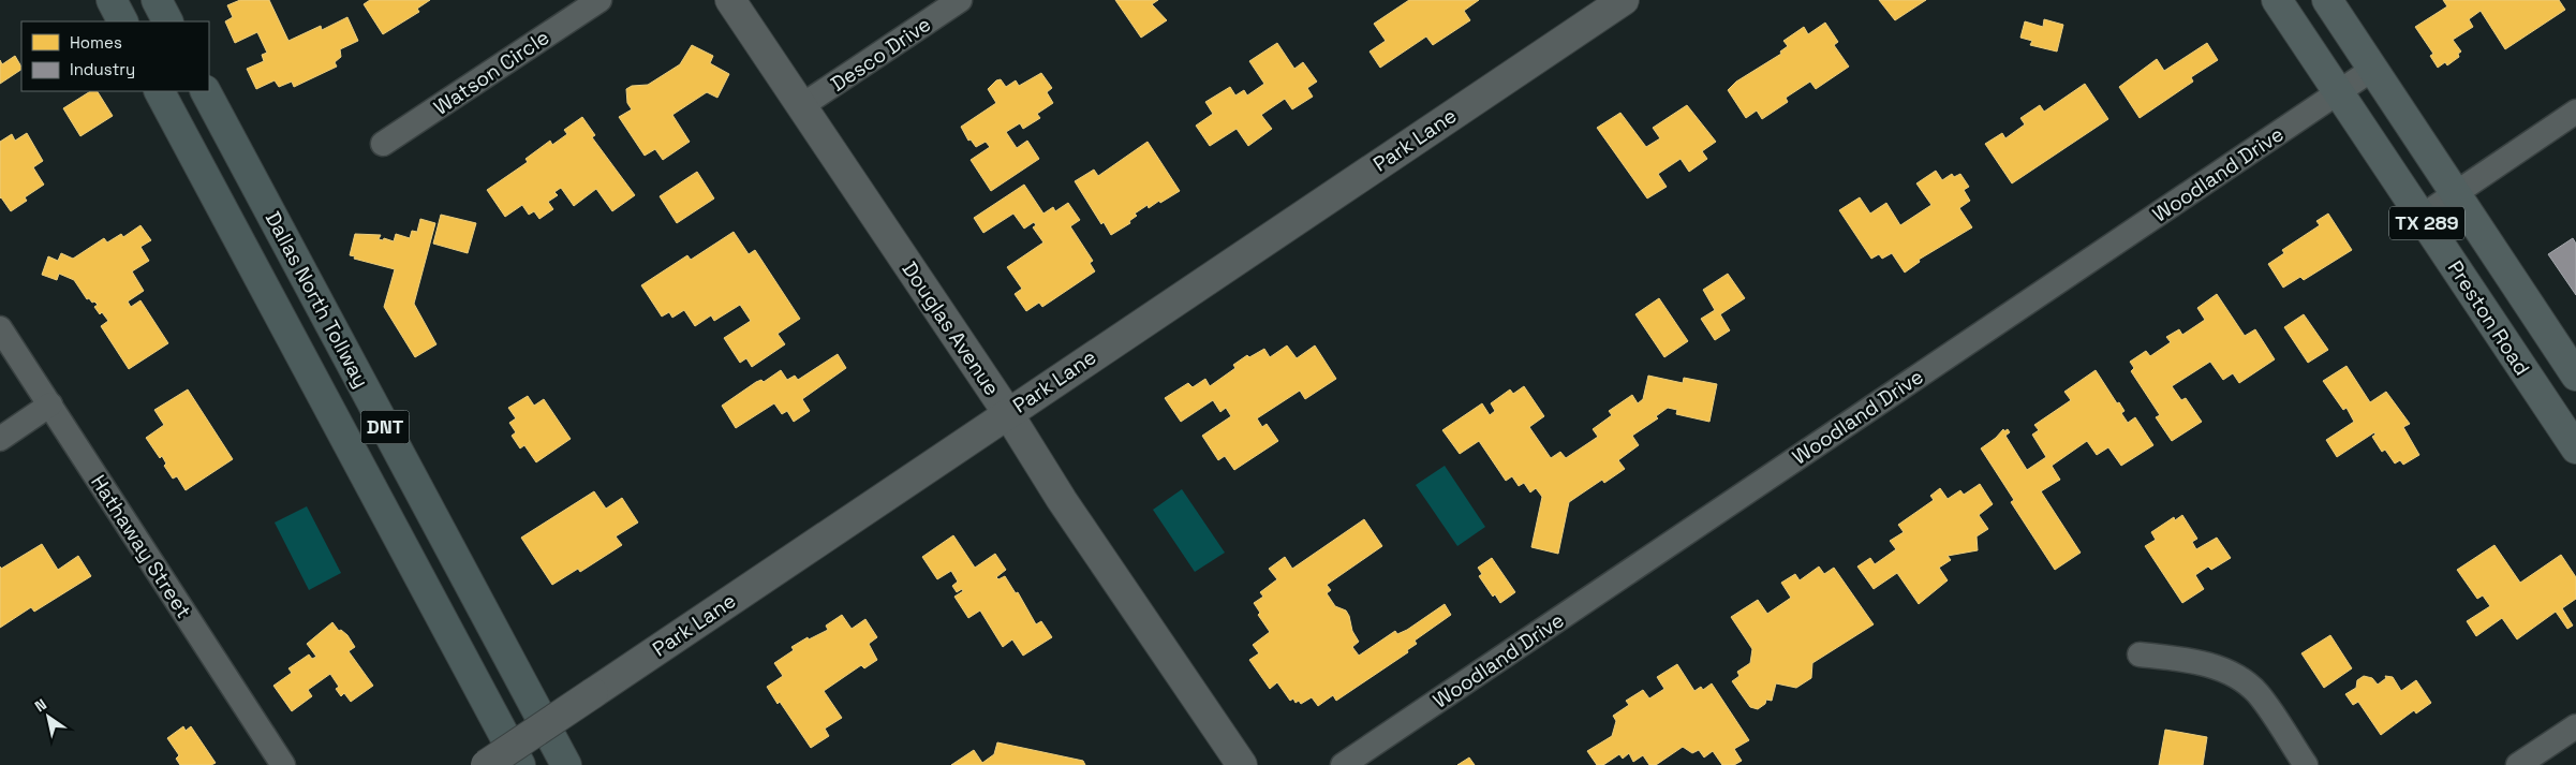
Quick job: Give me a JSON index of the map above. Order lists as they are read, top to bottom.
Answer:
{
  "streets": {
    "highway": ["Dallas North Tollway", "DNT"],
    "main road": ["TX 289", "Preston Road"],
    "street": [
      "Desco Drive",
      "Watson Circle",
      "Park Lane",
      "Woodland Drive",
      "Douglas Avenue",
      "Hathaway Street"
    ]
  },
  "crossings": [
    ["Desco Drive", "Douglas Avenue"],
    ["Park Lane", "Douglas Avenue"],
    ["Woodland Drive", "Preston Road"]
  ],
  "legend": ["Homes", "Industry"],
  "north": "top left"
}
